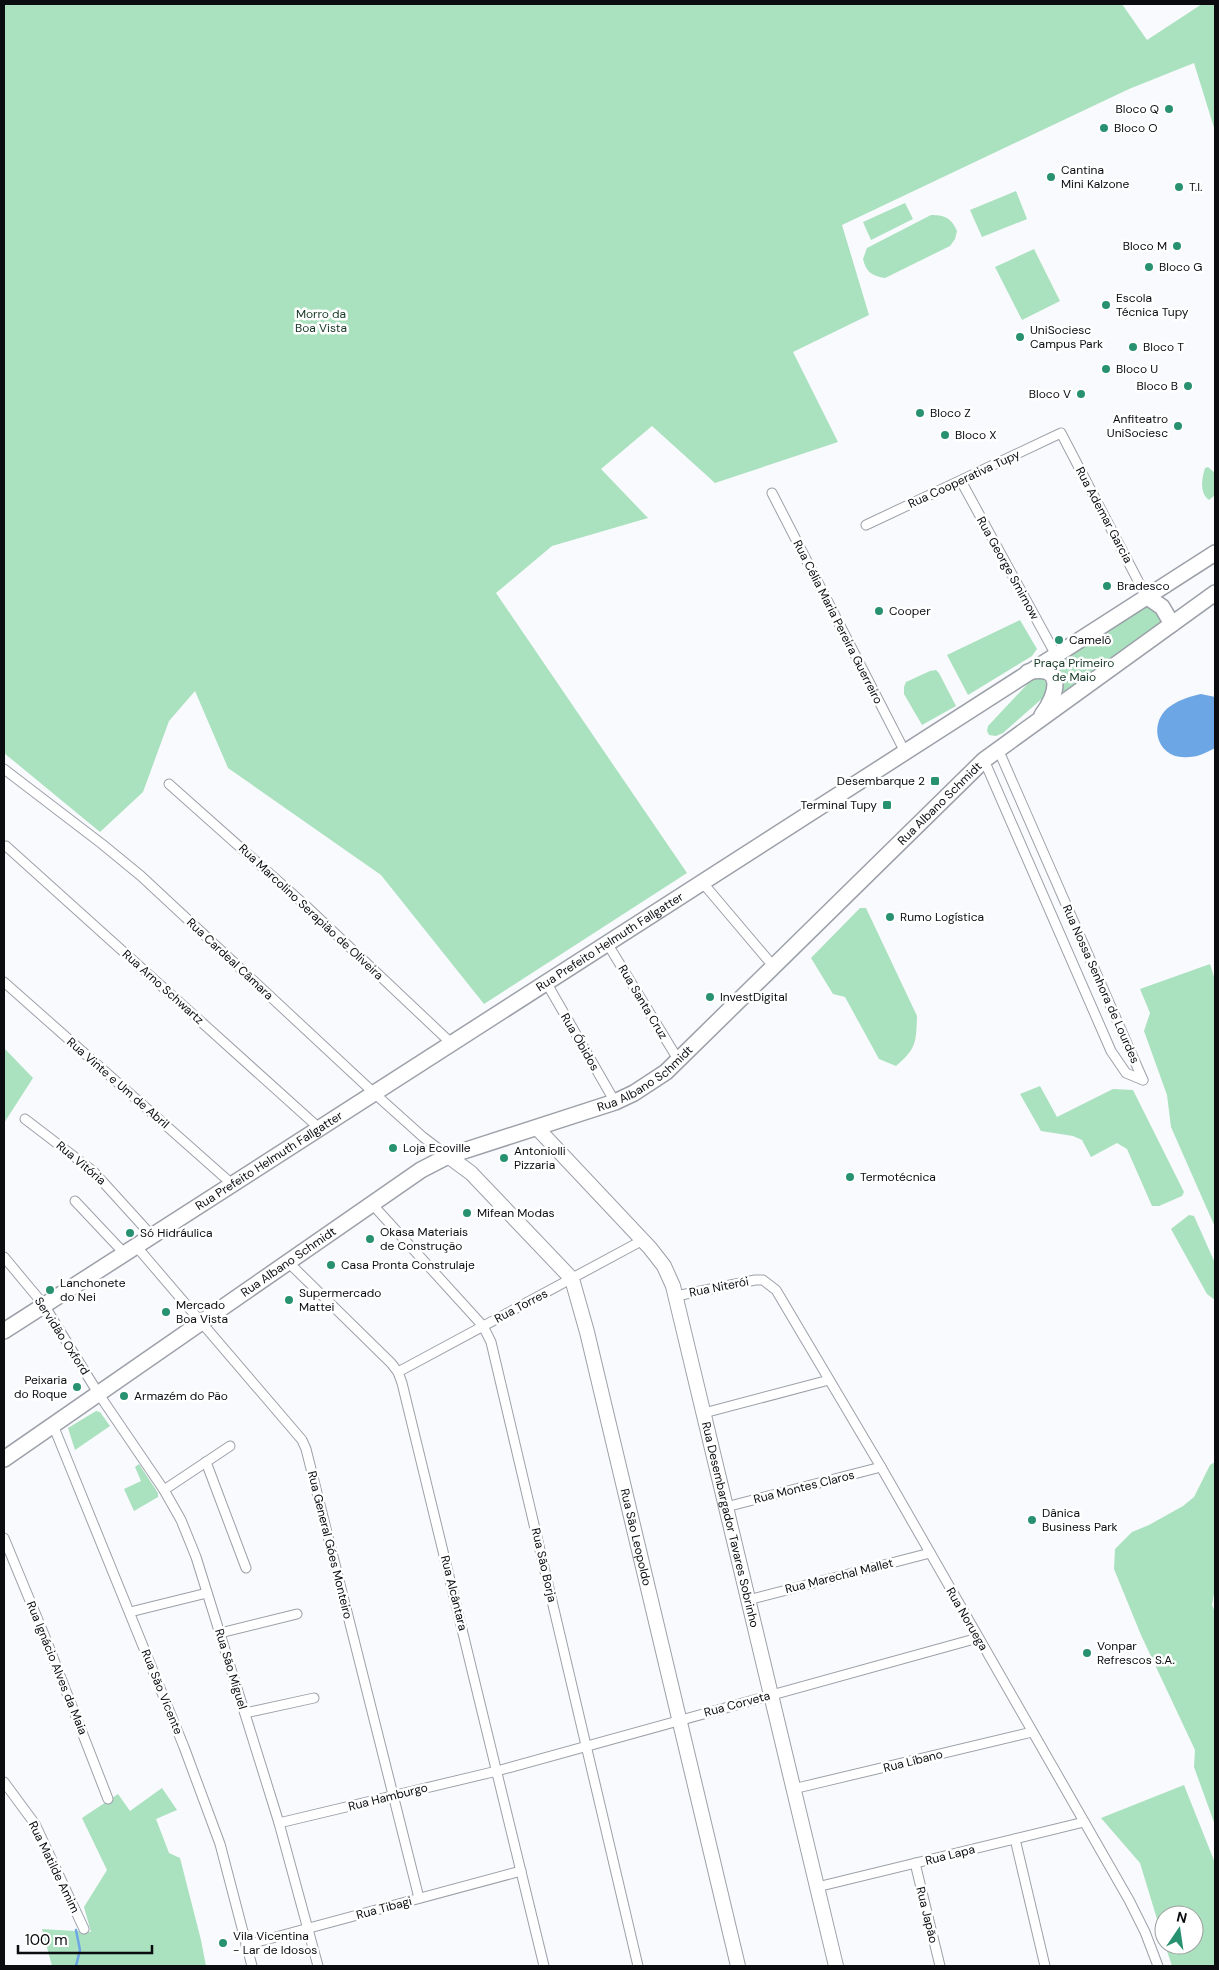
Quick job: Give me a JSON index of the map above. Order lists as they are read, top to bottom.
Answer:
{
  "streets": {
    "main road": ["Rua Albano Schmidt", "Rua Prefeito Helmuth Fallgatter"],
    "street": [
      "Rua Cooperativa Tupy",
      "Rua Ademar Garcia",
      "Rua George Smirnow",
      "Rua Célia Maria Pereira Guerreiro",
      "Rua Marcolino Serapião de Oliveira",
      "Rua Cardeal Câmara",
      "Rua Nossa Senhora de Lourdes",
      "Rua Arno Schwartz",
      "Rua Santa Cruz",
      "Rua Óbidos",
      "Rua Vinte e Um de Abril",
      "Rua Vitória",
      "Rua Niterói",
      "Rua Torres",
      "Servidão Oxford",
      "Rua Montes Claros",
      "Rua Desembargador Tavares Sobrinho",
      "Rua São Leopoldo",
      "Rua General Góes Monteiro",
      "Rua São Borja",
      "Rua Marechal Mallet",
      "Rua Alcântara",
      "Rua Noruega",
      "Rua Ignácio Alves da Maia",
      "Rua São Miguel",
      "Rua São Vicente",
      "Rua Corveta",
      "Rua Líbano",
      "Rua Hamburgo",
      "Rua Lapa",
      "Rua Matilde Amim",
      "Rua Tibagi",
      "Rua Japão"
    ]
  },
  "crossings": [
    ["Rua Cooperativa Tupy", "Rua Ademar Garcia"],
    ["Rua Cooperativa Tupy", "Rua George Smirnow"],
    ["Rua Ademar Garcia", "Rua Prefeito Helmuth Fallgatter"],
    ["Rua George Smirnow", "Rua Prefeito Helmuth Fallgatter"],
    ["Rua Célia Maria Pereira Guerreiro", "Rua Prefeito Helmuth Fallgatter"],
    ["Rua Albano Schmidt", "Rua Cardeal Câmara"],
    ["Rua Albano Schmidt", "Rua Nossa Senhora de Lourdes"],
    ["Rua Albano Schmidt", "Rua Santa Cruz"],
    ["Rua Albano Schmidt", "Rua Óbidos"],
    ["Rua Albano Schmidt", "Servidão Oxford"],
    ["Rua Albano Schmidt", "Rua Desembargador Tavares Sobrinho"],
    ["Rua Albano Schmidt", "Rua São Leopoldo"],
    ["Rua Albano Schmidt", "Rua General Góes Monteiro"],
    ["Rua Albano Schmidt", "Rua São Borja"],
    ["Rua Albano Schmidt", "Rua Alcântara"],
    ["Rua Albano Schmidt", "Rua São Miguel"],
    ["Rua Albano Schmidt", "Rua São Vicente"],
    ["Rua Marcolino Serapião de Oliveira", "Rua Prefeito Helmuth Fallgatter"],
    ["Rua Prefeito Helmuth Fallgatter", "Rua Cardeal Câmara"],
    ["Rua Prefeito Helmuth Fallgatter", "Rua Arno Schwartz"],
    ["Rua Prefeito Helmuth Fallgatter", "Rua Santa Cruz"],
    ["Rua Prefeito Helmuth Fallgatter", "Rua Óbidos"],
    ["Rua Prefeito Helmuth Fallgatter", "Rua Vinte e Um de Abril"],
    ["Rua Prefeito Helmuth Fallgatter", "Rua Vitória"],
    ["Rua Prefeito Helmuth Fallgatter", "Servidão Oxford"],
    ["Rua Prefeito Helmuth Fallgatter", "Rua General Góes Monteiro"],
    ["Rua Cardeal Câmara", "Rua São Leopoldo"],
    ["Rua Niterói", "Rua Desembargador Tavares Sobrinho"],
    ["Rua Niterói", "Rua Noruega"],
    ["Rua Torres", "Rua Desembargador Tavares Sobrinho"],
    ["Rua Torres", "Rua São Leopoldo"],
    ["Rua Torres", "Rua São Borja"],
    ["Rua Torres", "Rua Alcântara"],
    ["Servidão Oxford", "Rua São Miguel"],
    ["Rua Montes Claros", "Rua Desembargador Tavares Sobrinho"],
    ["Rua Montes Claros", "Rua Noruega"],
    ["Rua Desembargador Tavares Sobrinho", "Rua Marechal Mallet"],
    ["Rua Desembargador Tavares Sobrinho", "Rua Corveta"],
    ["Rua Desembargador Tavares Sobrinho", "Rua Líbano"],
    ["Rua Desembargador Tavares Sobrinho", "Rua Lapa"],
    ["Rua São Leopoldo", "Rua Corveta"],
    ["Rua General Góes Monteiro", "Rua Hamburgo"],
    ["Rua General Góes Monteiro", "Rua Tibagi"],
    ["Rua São Borja", "Rua Corveta"],
    ["Rua Marechal Mallet", "Rua Noruega"],
    ["Rua Alcântara", "Rua Corveta"],
    ["Rua Alcântara", "Rua Hamburgo"],
    ["Rua Alcântara", "Rua Tibagi"],
    ["Rua Noruega", "Rua Corveta"],
    ["Rua Noruega", "Rua Líbano"],
    ["Rua Noruega", "Rua Lapa"],
    ["Rua São Miguel", "Rua Hamburgo"],
    ["Rua São Miguel", "Rua Tibagi"],
    ["Rua São Vicente", "Rua Tibagi"],
    ["Rua Corveta", "Rua Hamburgo"],
    ["Rua Lapa", "Rua Japão"]
  ],
  "parks": ["Morro da Boa Vista", "Praça Primeiro de Maio"],
  "places": {
    "other": [
      "Bloco Q",
      "Bloco O",
      "Cantina Mini Kalzone",
      "T.I.",
      "Bloco M",
      "Bloco G",
      "Escola Técnica Tupy",
      "UniSociesc Campus Park",
      "Bloco T",
      "Bloco U",
      "Bloco B",
      "Bloco V",
      "Bloco Z",
      "Anfiteatro UniSociesc",
      "Bloco X",
      "Bradesco",
      "Cooper",
      "Camelô",
      "Rumo Logística",
      "InvestDigital",
      "Loja Ecoville",
      "Antoniolli Pizzaria",
      "Termotécnica",
      "Mifean Modas",
      "Só Hidráulica",
      "Okasa Materiais de Construção",
      "Casa Pronta Construlaje",
      "Lanchonete do Nei",
      "Supermercado Mattei",
      "Mercado Boa Vista",
      "Peixaria do Roque",
      "Armazém do Pão",
      "Dânica Business Park",
      "Vonpar Refrescos S.A.",
      "Vila Vicentina - Lar de Idosos"
    ],
    "transit": ["Desembarque 2", "Terminal Tupy"]
  },
  "scale_bar": "100 m",
  "north": "top"
}
